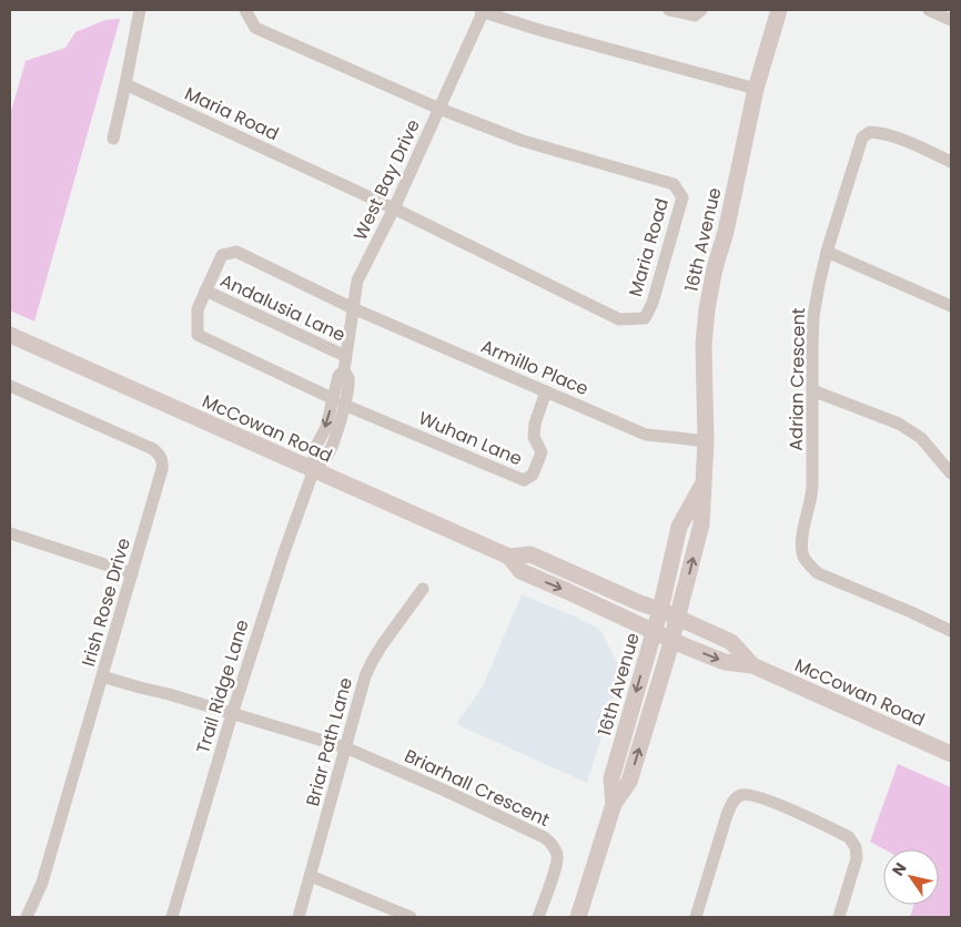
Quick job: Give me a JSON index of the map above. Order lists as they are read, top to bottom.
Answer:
{
  "streets": {
    "main road": ["16th Avenue", "McCowan Road"],
    "street": [
      "Maria Road",
      "West Bay Drive",
      "Andalusia Lane",
      "Armillo Place",
      "Adrian Crescent",
      "Wuhan Lane",
      "Irish Rose Drive",
      "Trail Ridge Lane",
      "Briar Path Lane",
      "Briarhall Crescent"
    ]
  },
  "crossings": [
    ["Maria Road", "West Bay Drive"],
    ["West Bay Drive", "Andalusia Lane"],
    ["West Bay Drive", "Armillo Place"],
    ["West Bay Drive", "McCowan Road"],
    ["West Bay Drive", "Wuhan Lane"],
    ["West Bay Drive", "Trail Ridge Lane"],
    ["16th Avenue", "Armillo Place"],
    ["16th Avenue", "McCowan Road"],
    ["Andalusia Lane", "Armillo Place"],
    ["Armillo Place", "Wuhan Lane"],
    ["McCowan Road", "Trail Ridge Lane"],
    ["Briar Path Lane", "Briarhall Crescent"]
  ],
  "north": "top left"
}
